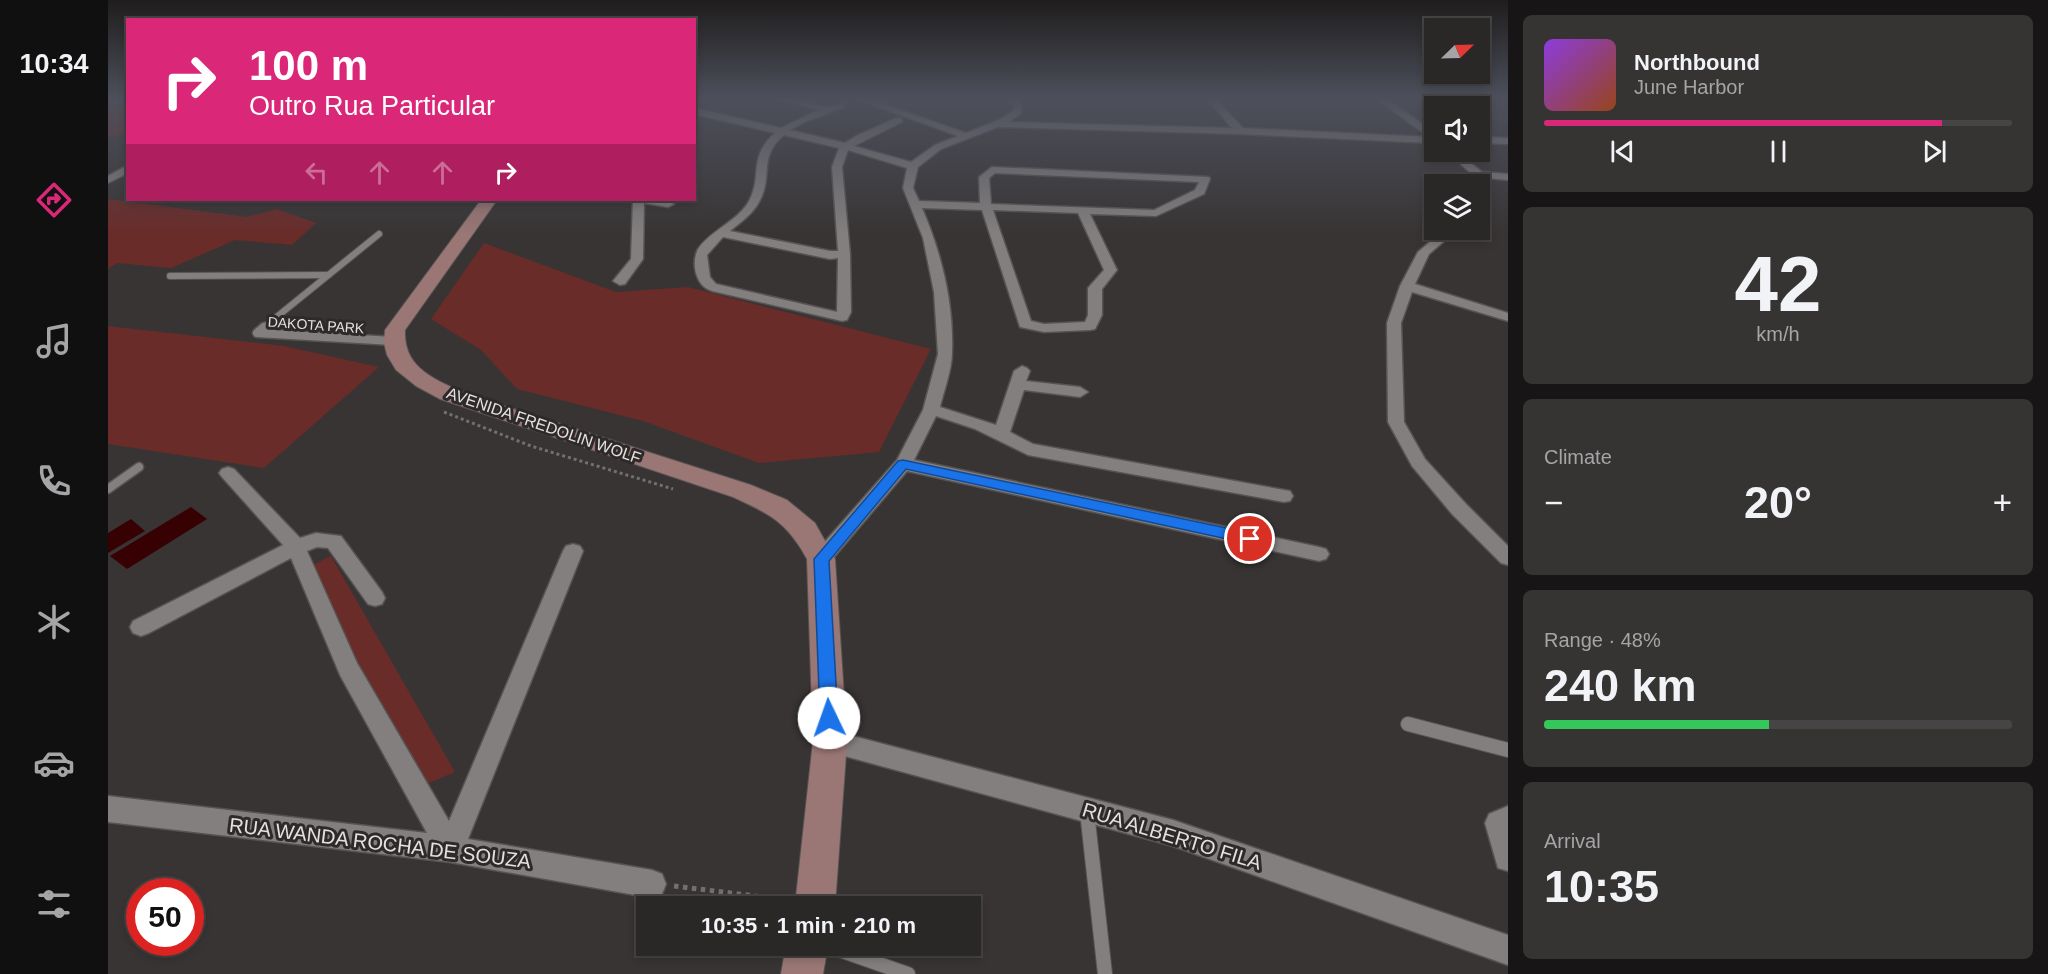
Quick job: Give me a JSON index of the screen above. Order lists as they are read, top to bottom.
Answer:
{
  "streets": {
    "main road": ["AVENIDA FREDOLIN WOLF"],
    "street": ["RUA ALBERTO FILA", "RUA WANDA ROCHA DE SOUZA"],
    "lane": ["DAKOTA PARK"]
  },
  "crossings": [
    ["DAKOTA PARK", "AVENIDA FREDOLIN WOLF"]
  ],
  "north": "top right",
  "page": {
    "tabs": "10:34",
    "turn": ["100 m", "Outro Rua Particular"],
    "song": ["Northbound", "June Harbor"],
    "tile": [
      ["42", "km/h"],
      "Climate",
      ["Range · 48%", "240 km"],
      ["Arrival", "10:35"]
    ],
    "heat": ["−", "20°", "+"],
    "limit": "50",
    "trip": "10:35 · 1 min · 210 m"
  }
}
